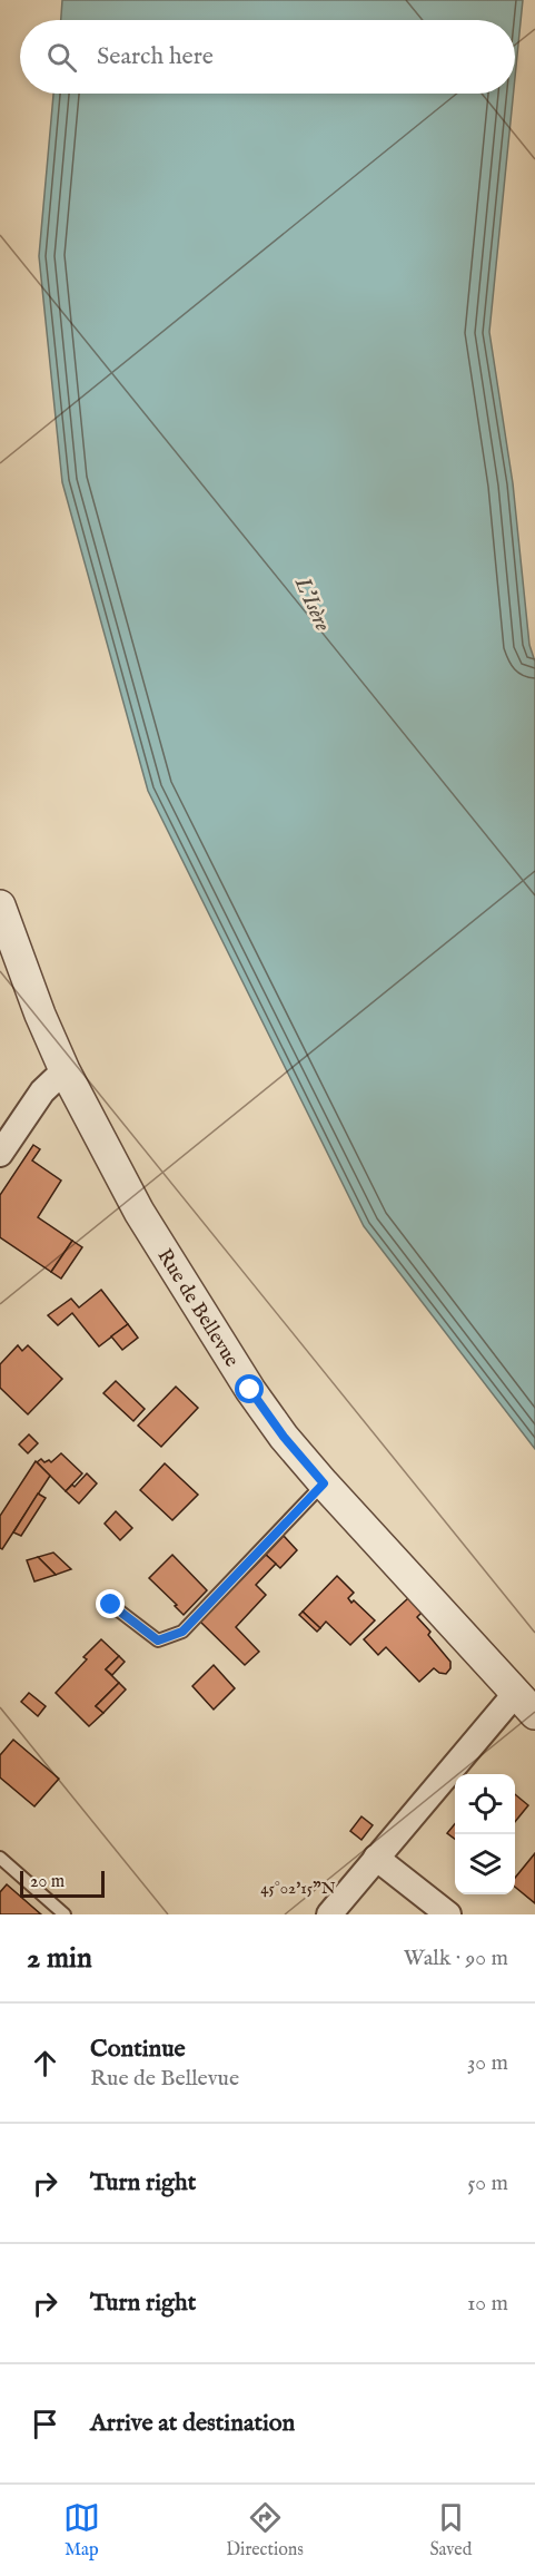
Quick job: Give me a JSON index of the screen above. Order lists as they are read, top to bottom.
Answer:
{
  "streets": {
    "street": ["Rue de Bellevue"]
  },
  "water": ["L'Isère"],
  "scale_bar": "20 m",
  "page": {
    "search": "Search here",
    "scale": "20 m",
    "heading": ["2 min", "Walk · 90 m"],
    "list": [
      ["Continue", "Rue de Bellevue", "30 m"],
      ["Turn right", "50 m"],
      ["Turn right", "10 m"],
      "Arrive at destination"
    ],
    "nav": ["Map", "Directions", "Saved"]
  },
  "coordinates": ["45°02'15\"N"]
}
